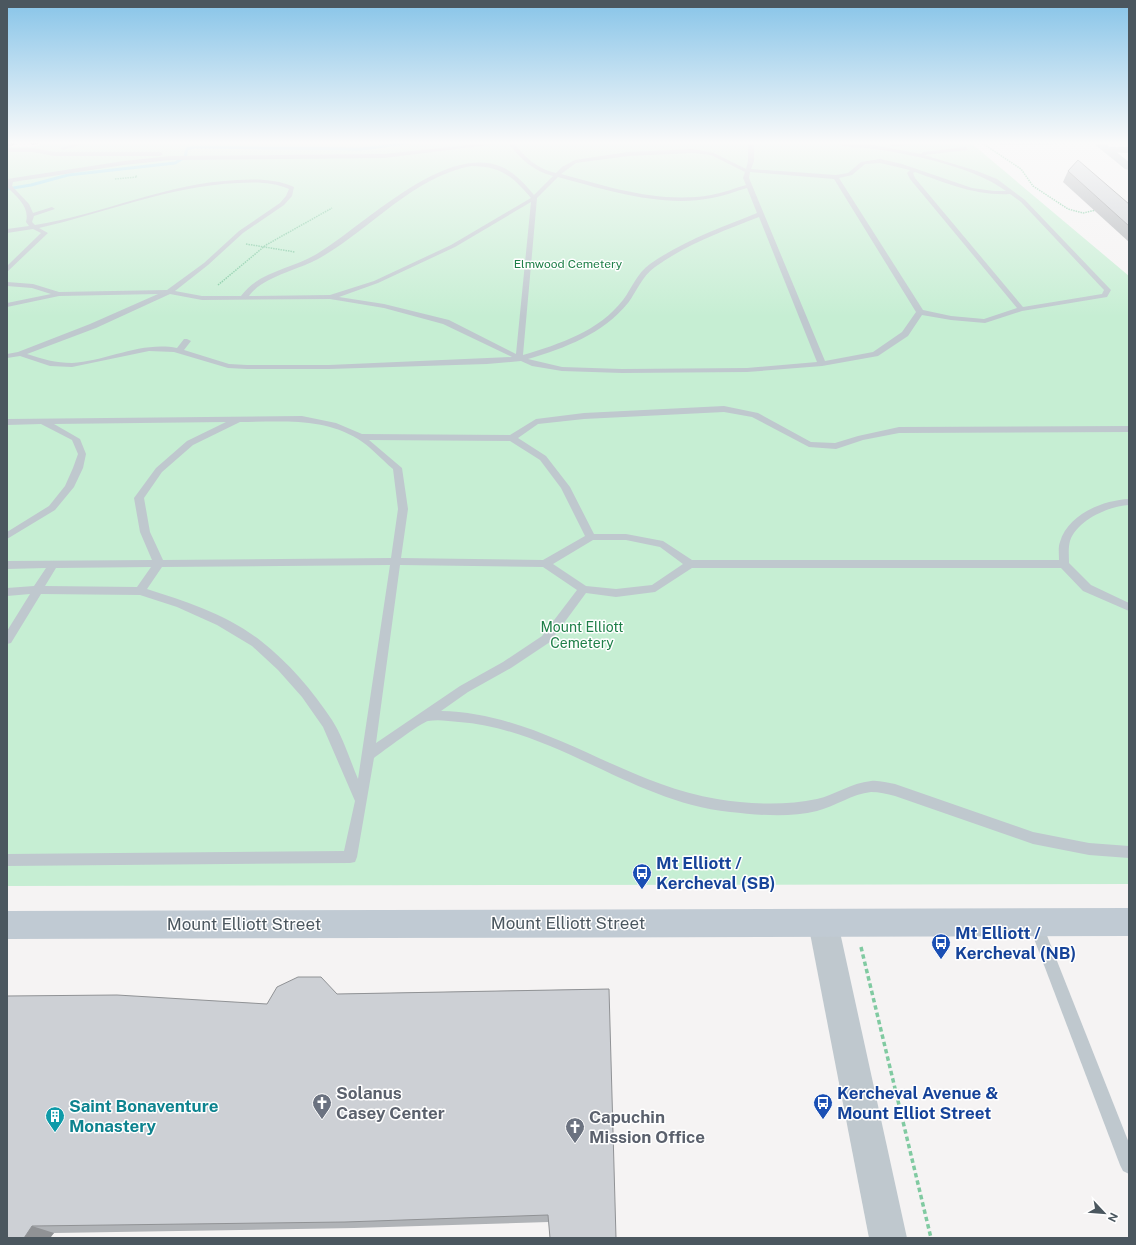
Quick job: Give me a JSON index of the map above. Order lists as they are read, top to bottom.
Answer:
{
  "streets": {
    "main road": ["Mount Elliott Street"]
  },
  "parks": ["Elmwood Cemetery", "Mount Elliott Cemetery"],
  "places": {
    "bus stop": ["Mt Elliott / Kercheval (SB)", "Mt Elliott / Kercheval (NB)", "Kercheval Avenue & Mount Elliot Street"],
    "church": ["Solanus Casey Center", "Capuchin Mission Office"],
    "building": ["Saint Bonaventure Monastery"]
  },
  "north": "bottom right"
}
